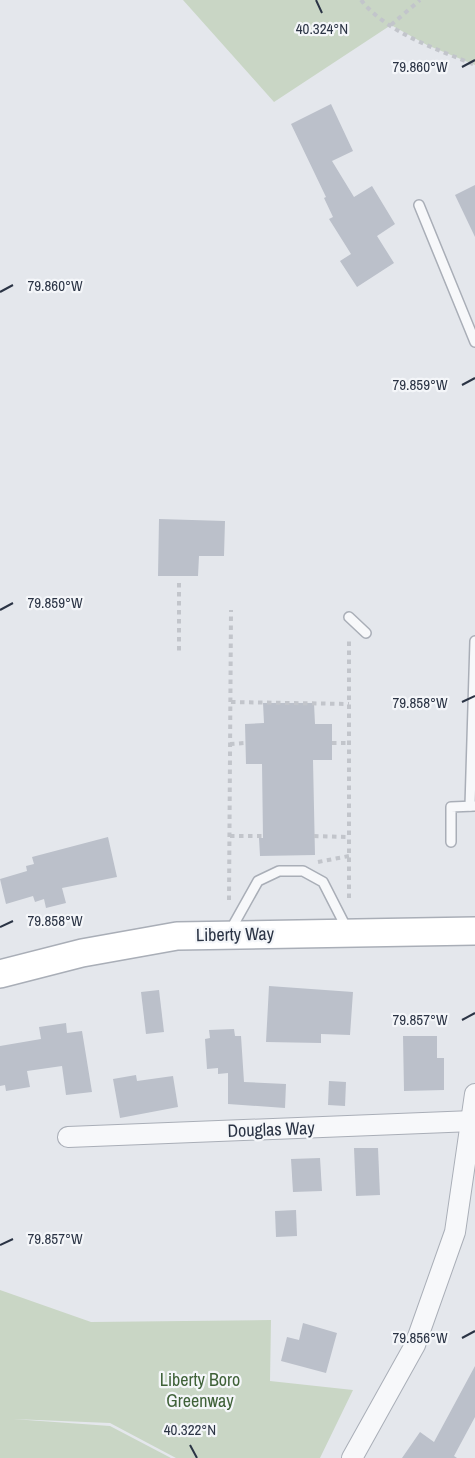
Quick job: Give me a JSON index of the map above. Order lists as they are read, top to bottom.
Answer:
{
  "streets": {
    "street": ["Liberty Way", "Douglas Way"]
  },
  "parks": ["Liberty Boro Greenway"],
  "coordinates": [
    "40.324°N",
    "79.860°W",
    "79.859°W",
    "79.858°W",
    "79.857°W",
    "79.856°W",
    "40.322°N"
  ]
}
